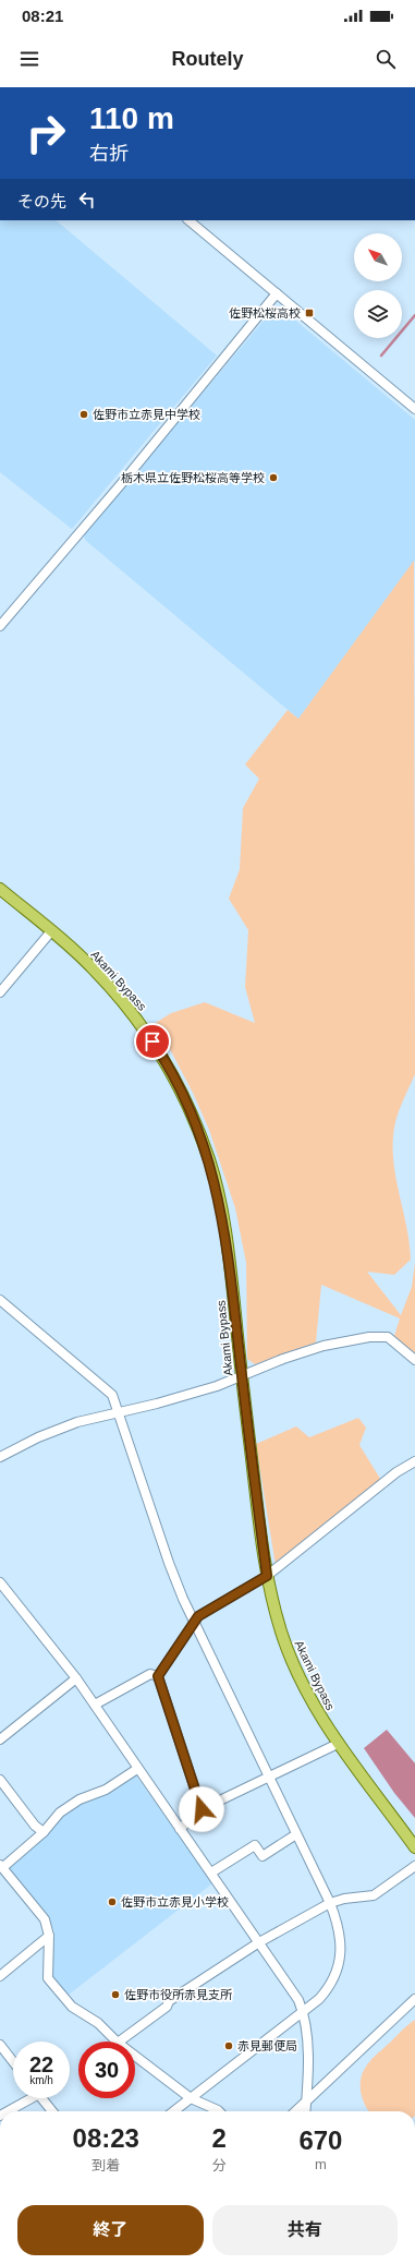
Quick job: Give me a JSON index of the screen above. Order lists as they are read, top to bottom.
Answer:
{
  "streets": {
    "main road": ["Akami Bypass"]
  },
  "places": {
    "transit": ["佐野松桜高校"],
    "other": [
      "佐野市立赤見中学校",
      "栃木県立佐野松桜高等学校",
      "佐野市立赤見小学校",
      "佐野市役所赤見支所",
      "赤見郵便局"
    ]
  },
  "north": "top left",
  "page": {
    "status": "08:21",
    "header": "Routely",
    "turn": ["110 m", "右折"],
    "then": "その先",
    "speed": "22 km/h",
    "limit": "30",
    "eta": [
      "08:23",
      "到着",
      "2",
      "分",
      "670",
      "m"
    ],
    "buttons": ["終了", "共有"]
  }
}
